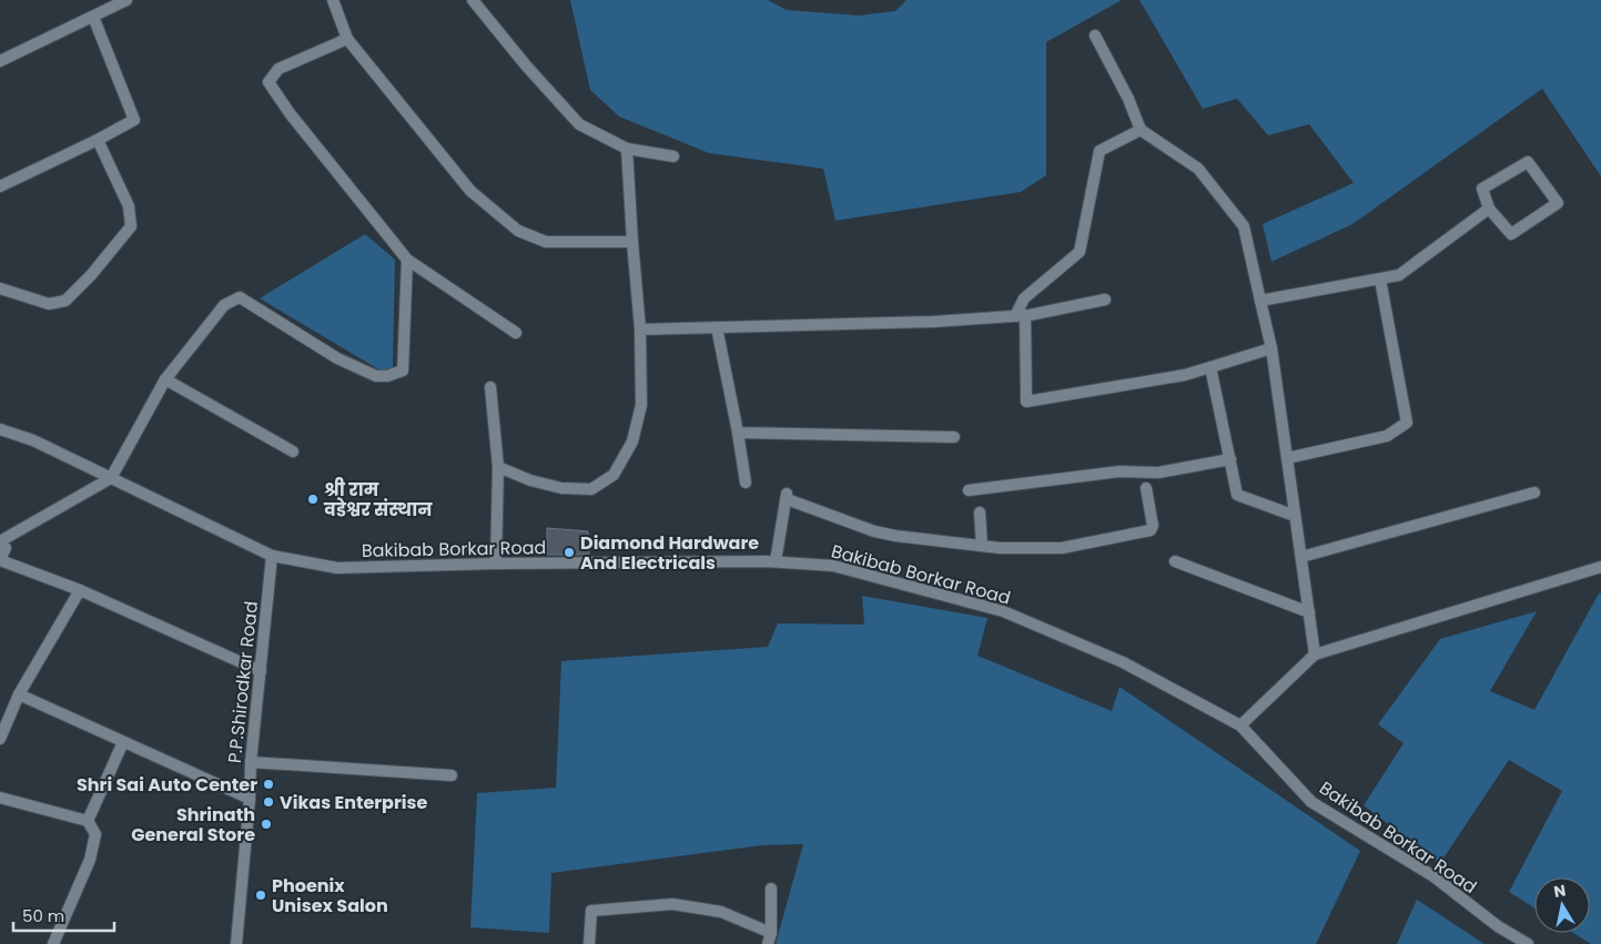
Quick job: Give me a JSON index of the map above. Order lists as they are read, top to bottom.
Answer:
{
  "streets": {
    "street": ["Bakibab Borkar Road", "P.P.Shirodkar Road"]
  },
  "crossings": [
    ["Bakibab Borkar Road", "P.P.Shirodkar Road"]
  ],
  "places": [
    "श्री राम वडेश्वर संस्थान",
    "Diamond Hardware And Electricals",
    "Shri Sai Auto Center",
    "Vikas Enterprise",
    "Shrinath General Store",
    "Phoenix Unisex Salon"
  ],
  "scale_bar": "50 m",
  "north": "top"
}
